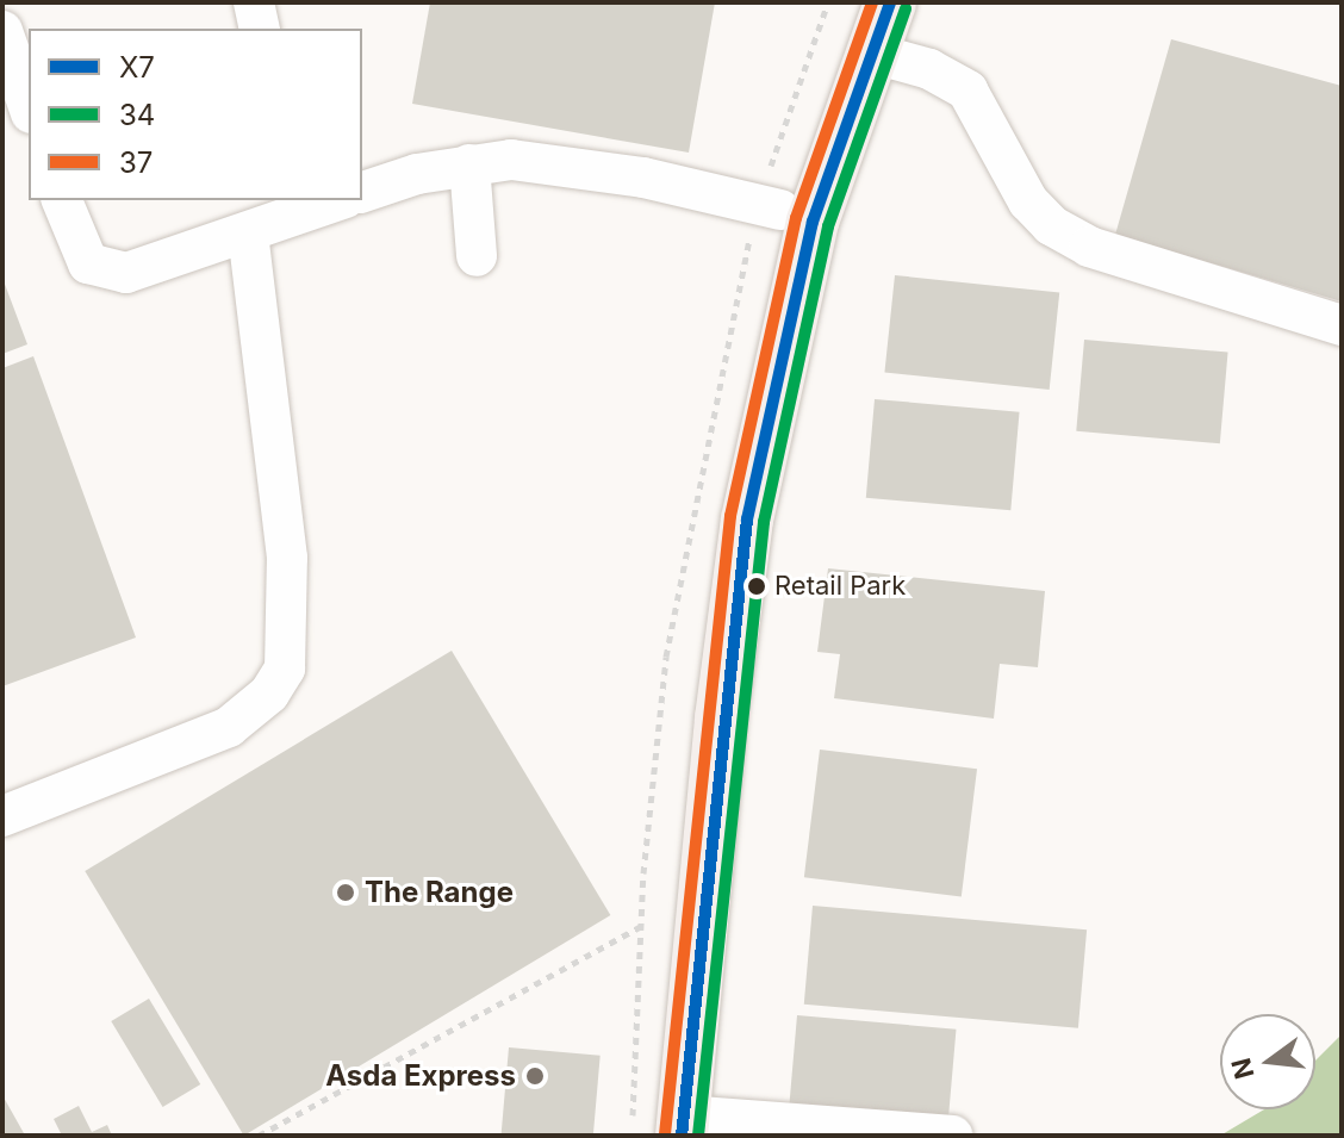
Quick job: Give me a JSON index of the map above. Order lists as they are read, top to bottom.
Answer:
{
  "places": ["Retail Park", "The Range", "Asda Express"],
  "lines": ["transit line X7", "transit line 37", "transit line 34"],
  "legend": ["X7", "34", "37"],
  "north": "left"
}
